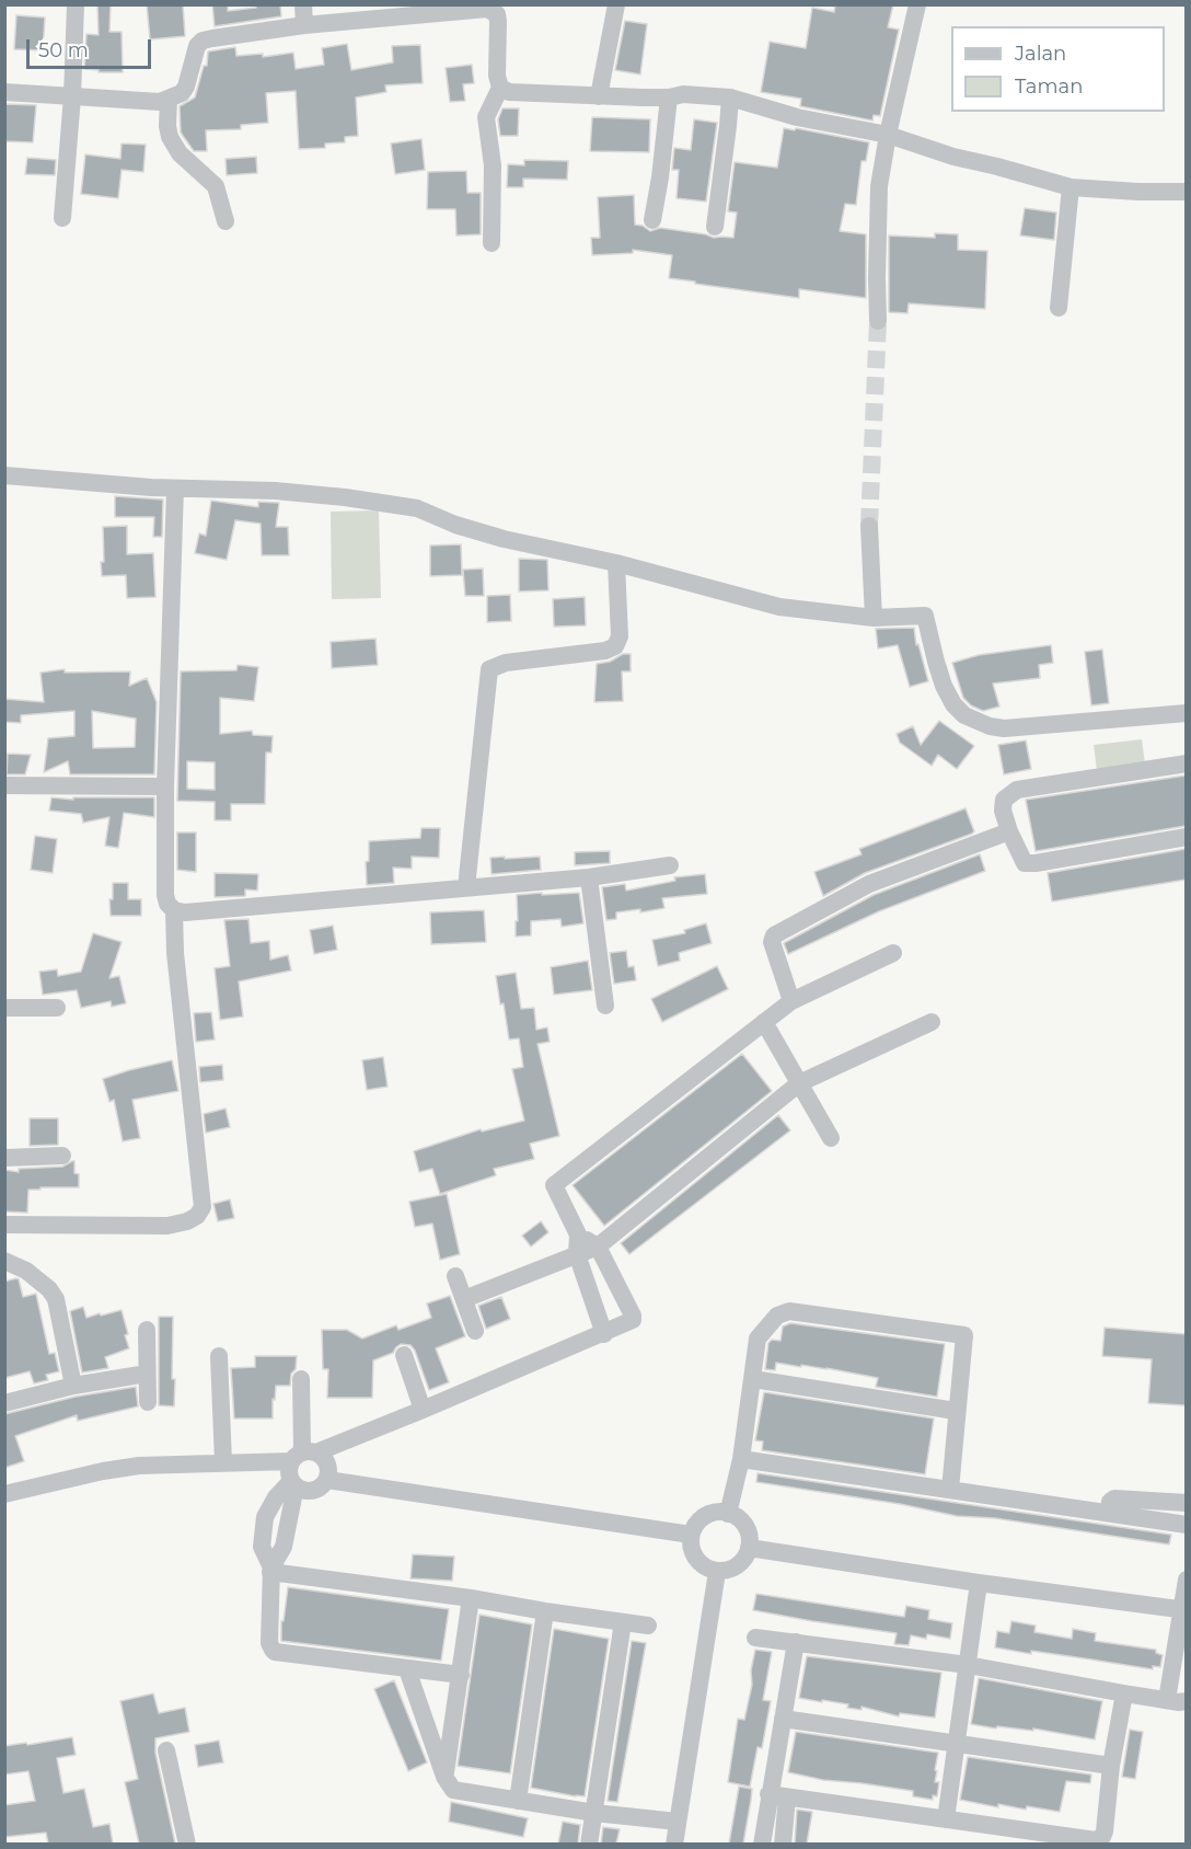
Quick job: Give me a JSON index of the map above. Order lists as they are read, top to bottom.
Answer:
{
  "legend": ["Jalan", "Taman"],
  "scale_bar": "50 m"
}
